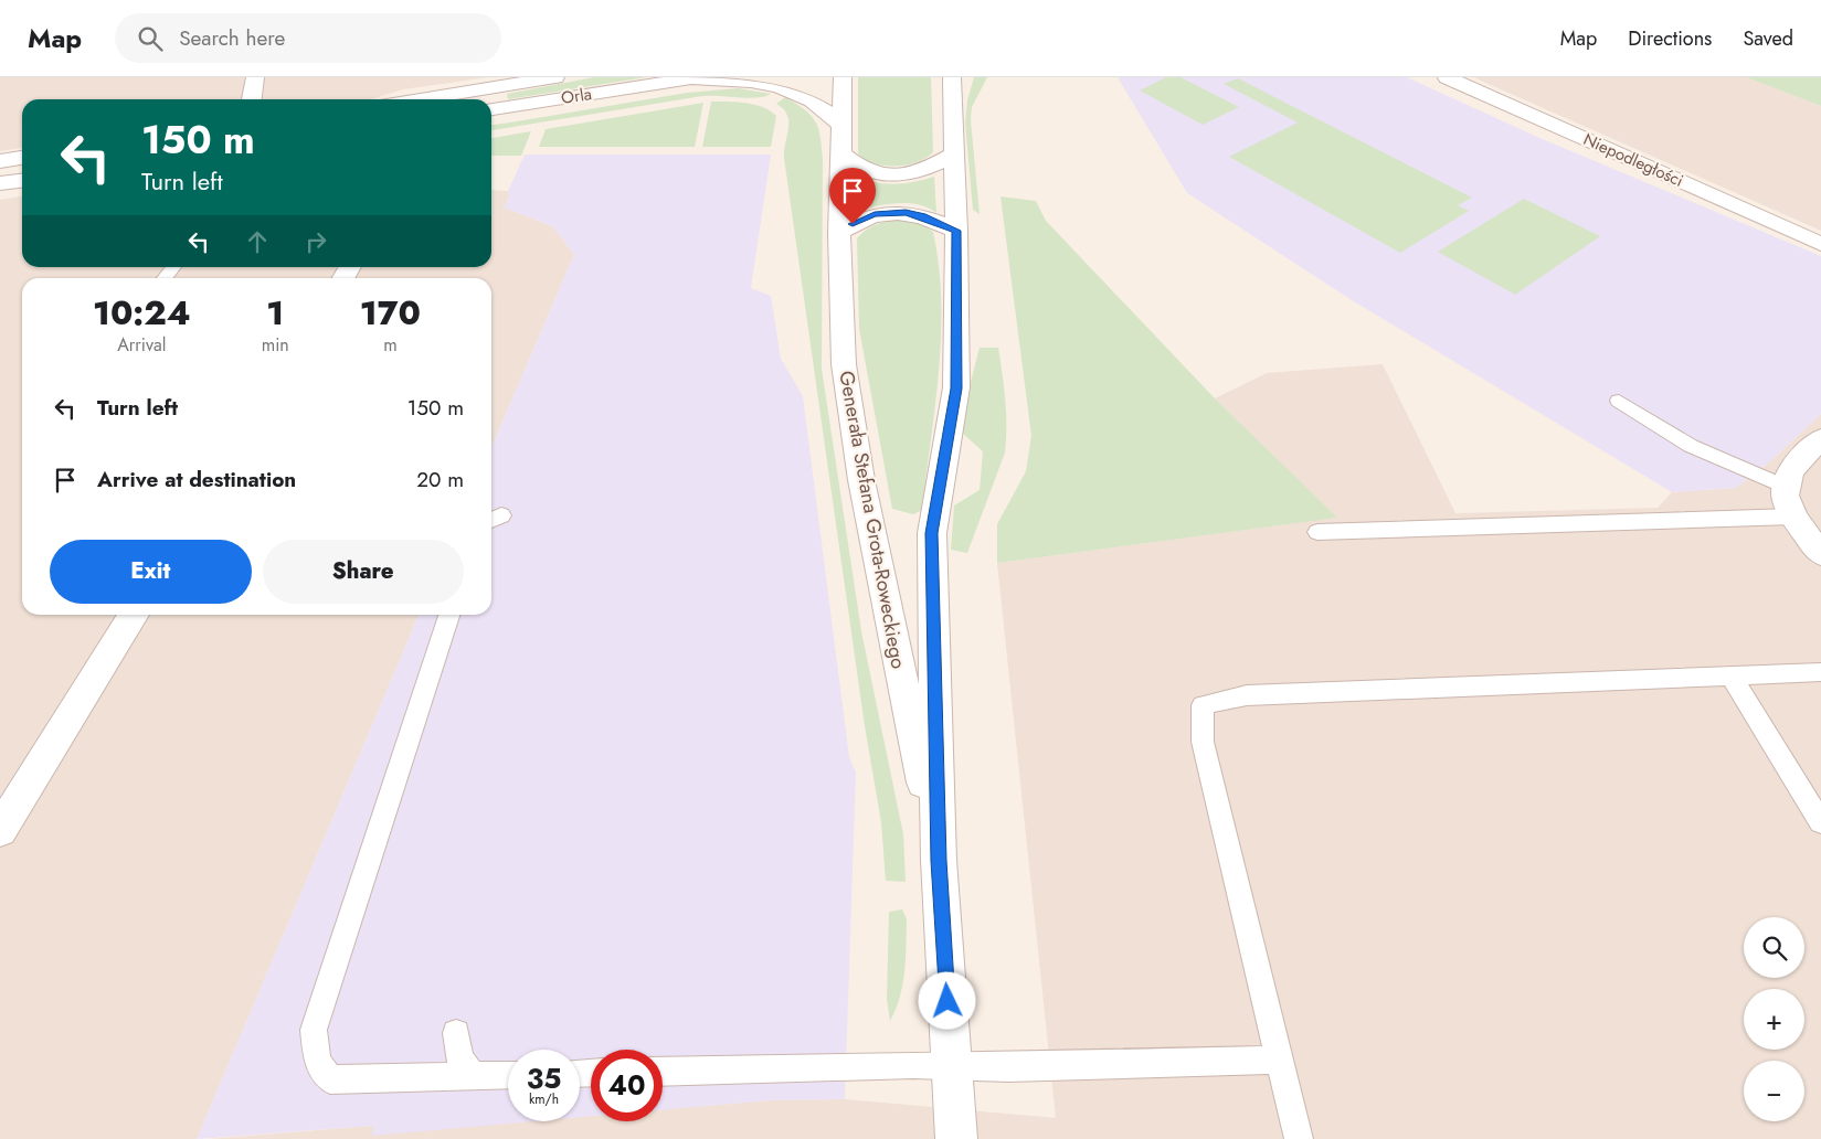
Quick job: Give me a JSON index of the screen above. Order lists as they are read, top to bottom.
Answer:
{
  "streets": {
    "street": ["Orla", "Niepodległości", "Generała Stefana Grota-Roweckiego"]
  },
  "crossings": [
    ["Orla", "Generała Stefana Grota-Roweckiego"]
  ],
  "page": {
    "header": "Map",
    "search": "Search here",
    "nav": ["Map", "Directions", "Saved"],
    "turn": ["150 m", "Turn left"],
    "eta": [
      "10:24",
      "Arrival",
      "1",
      "min",
      "170",
      "m"
    ],
    "list": [
      {
        "name": "Turn left",
        "value": "150 m"
      },
      {
        "name": "Arrive at destination",
        "value": "20 m"
      }
    ],
    "buttons": ["Exit", "Share"],
    "map_buttons": ["+", "−"],
    "speed": "35 km/h",
    "limit": "40"
  }
}
